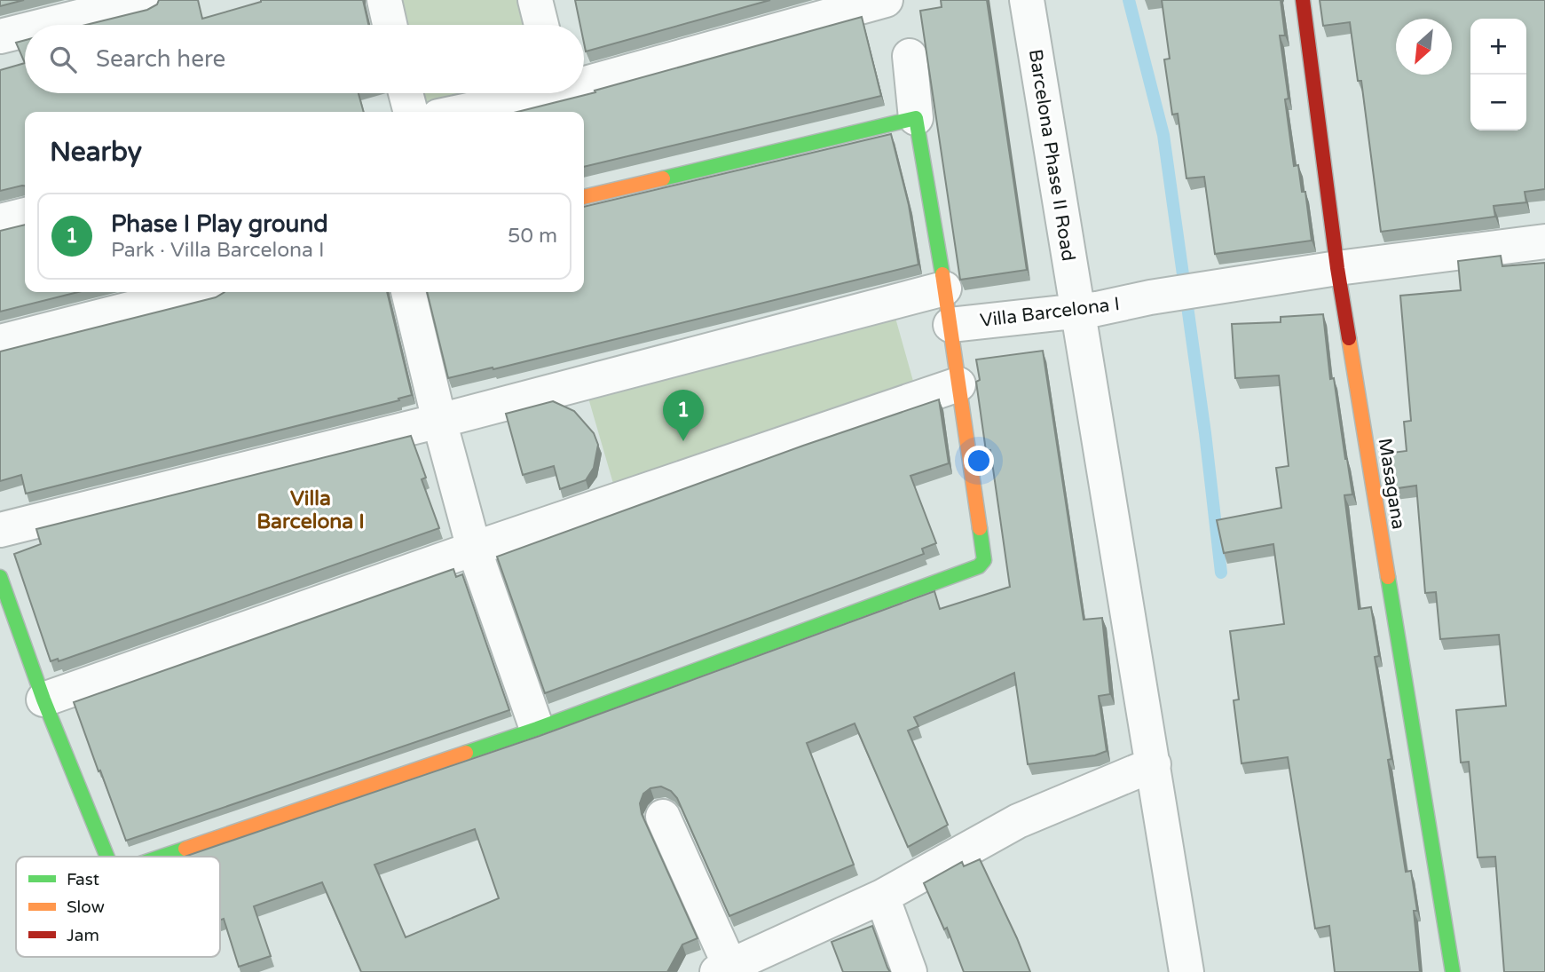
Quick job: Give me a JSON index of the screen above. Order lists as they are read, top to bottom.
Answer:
{
  "streets": {
    "street": ["Barcelona Phase II Road", "Villa Barcelona I", "Masagana"]
  },
  "crossings": [
    ["Barcelona Phase II Road", "Villa Barcelona I"],
    ["Villa Barcelona I", "Masagana"]
  ],
  "districts": ["Villa Barcelona I"],
  "legend": ["Fast", "Slow", "Jam"],
  "north": "bottom left",
  "page": {
    "map_buttons": ["+", "−"],
    "search": "Search here",
    "heading": "Nearby",
    "list": [
      {
        "mark": "1",
        "name": "Phase I Play ground",
        "note": "Park · Villa Barcelona I",
        "value": "50 m"
      }
    ],
    "pins": "1"
  }
}
